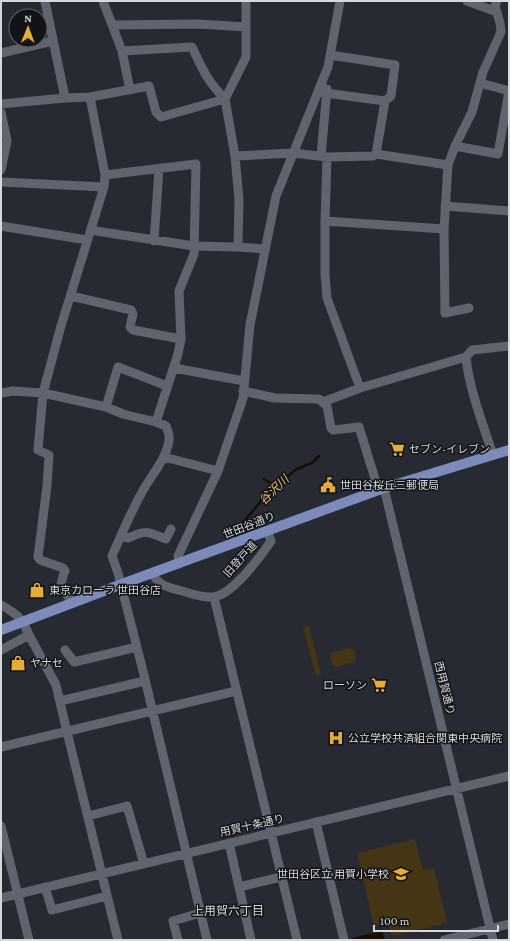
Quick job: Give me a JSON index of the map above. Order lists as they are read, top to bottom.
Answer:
{
  "streets": {
    "main road": ["世田谷通り"],
    "street": ["旧登戸道", "西用賀通り", "用賀十条通り"]
  },
  "crossings": [
    ["世田谷通り", "旧登戸道"],
    ["世田谷通り", "西用賀通り"],
    ["西用賀通り", "用賀十条通り"]
  ],
  "districts": ["上用賀六丁目"],
  "water": ["谷沢川"],
  "places": {
    "supermarket": ["セブン-イレブン", "ローソン"],
    "public building": ["世田谷桜丘三郵便局"],
    "shop": ["東京カローラ 世田谷店", "ヤナセ"],
    "hospital": ["公立学校共済組合関東中央病院"],
    "school or university": ["世田谷区立 用賀小学校"]
  },
  "scale_bar": "100 m",
  "north": "top"
}
